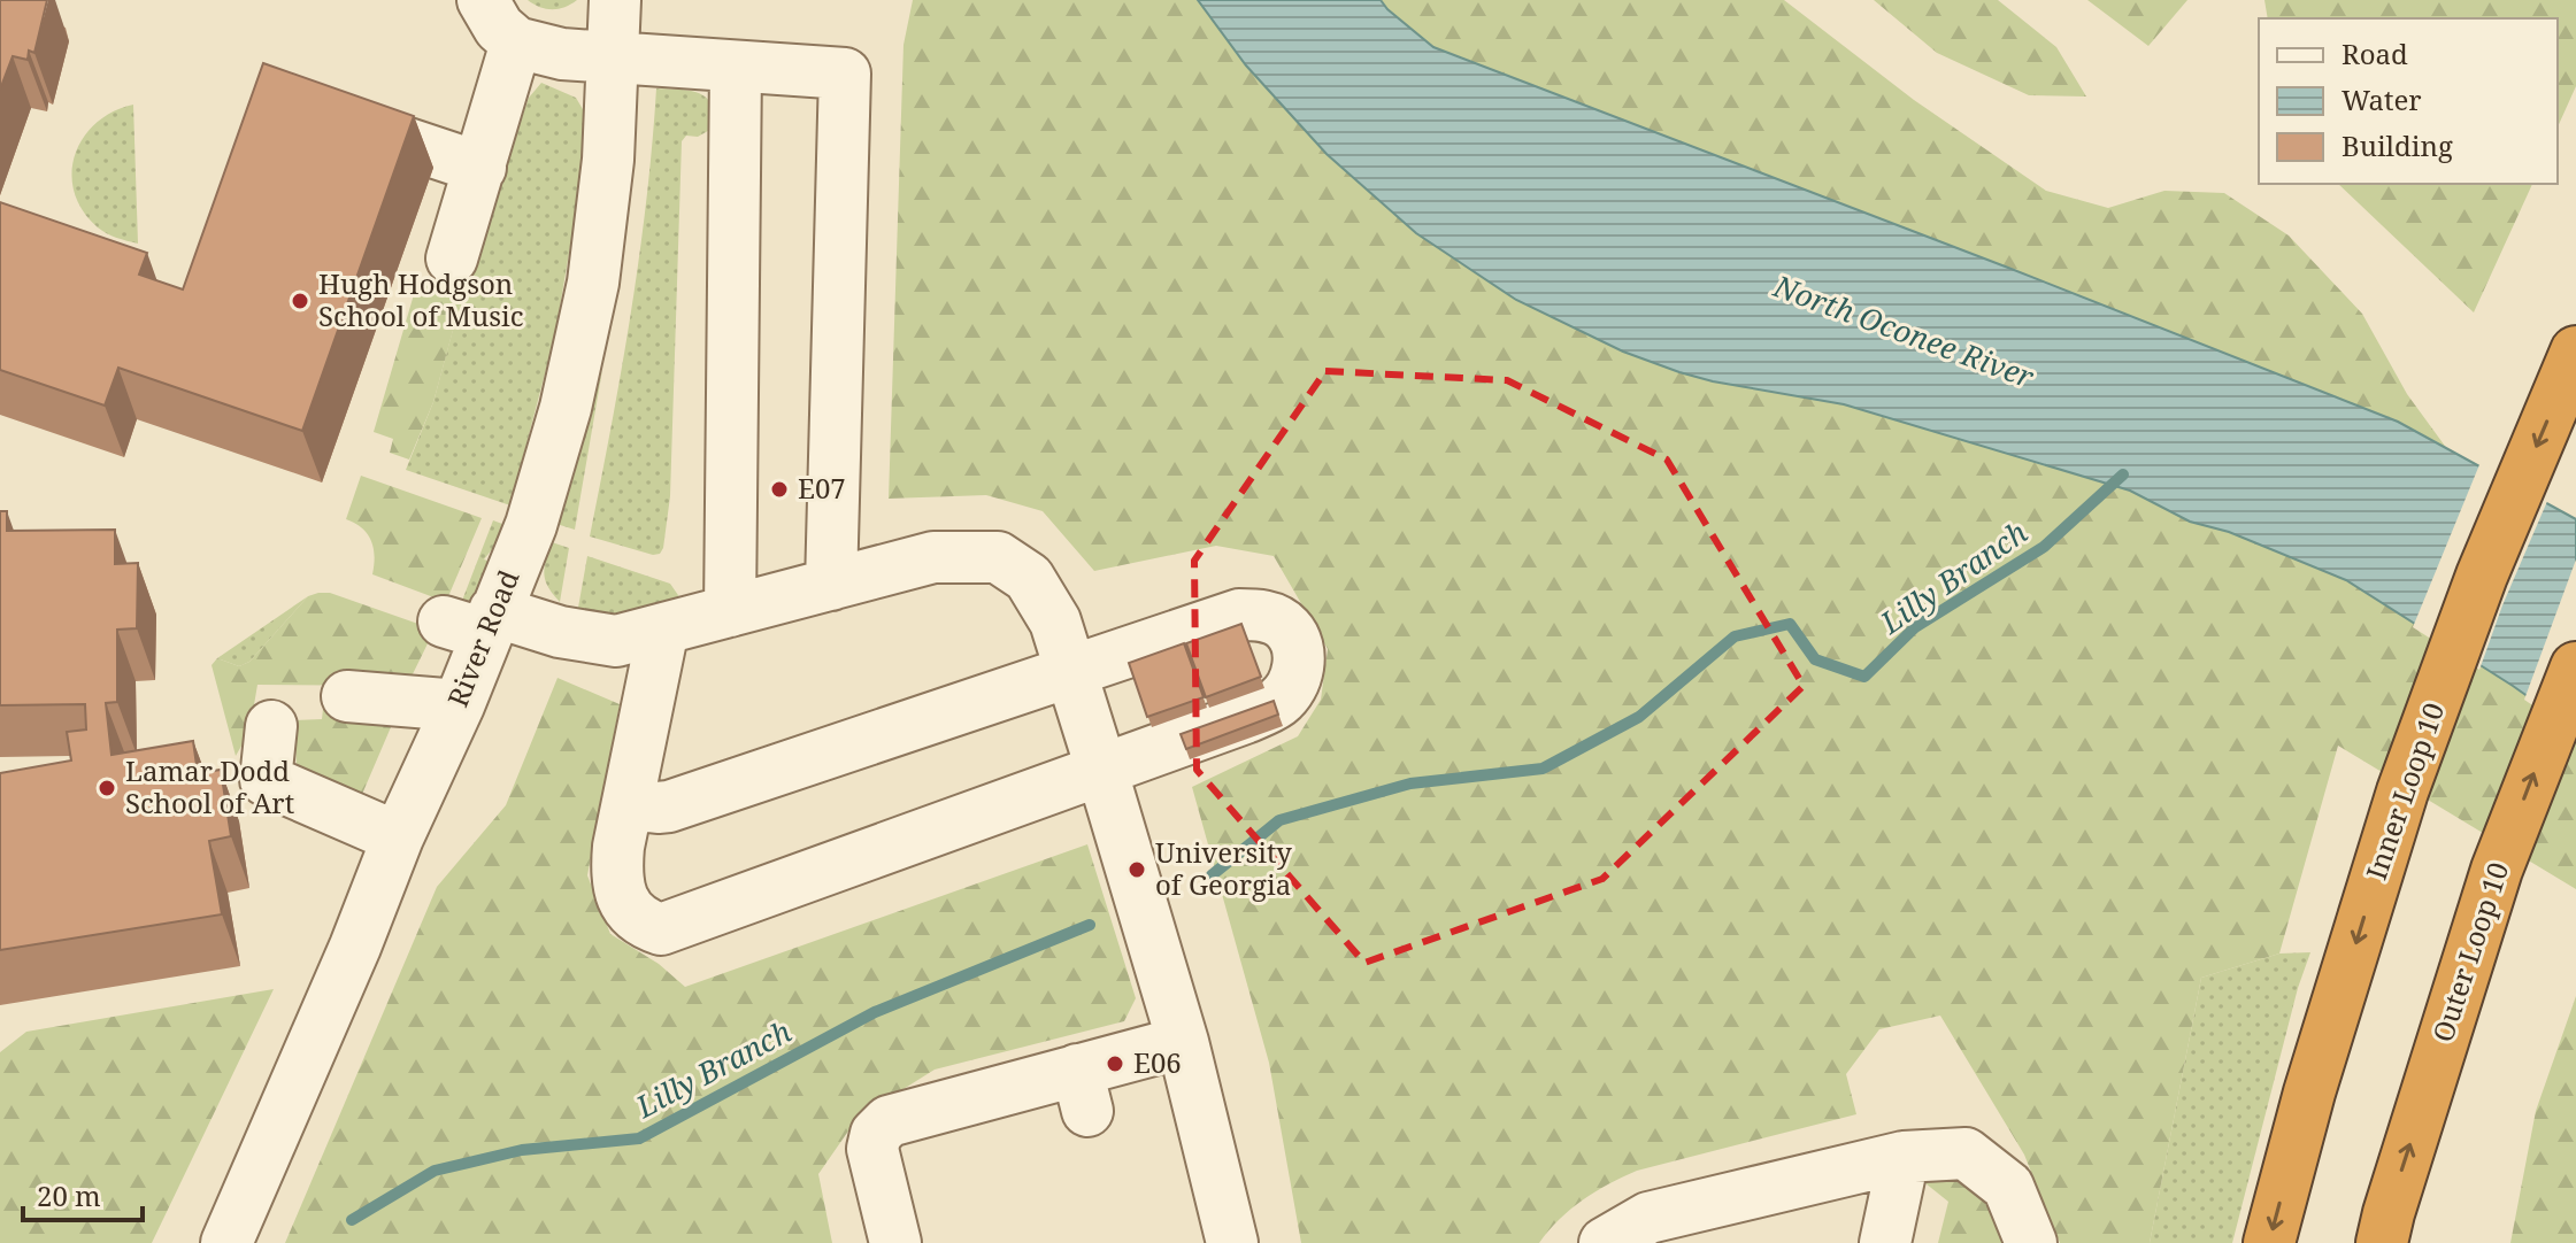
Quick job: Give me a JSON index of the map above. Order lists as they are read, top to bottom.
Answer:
{
  "streets": {
    "highway": ["Inner Loop 10", "Outer Loop 10"],
    "street": ["River Road"]
  },
  "one_way": ["Inner Loop 10", "Outer Loop 10"],
  "water": ["North Oconee River", "Lilly Branch"],
  "places": [
    "Hugh Hodgson School of Music",
    "E07",
    "Lamar Dodd School of Art",
    "University of Georgia",
    "E06"
  ],
  "legend": ["Road", "Water", "Building"],
  "scale_bar": "20 m"
}
